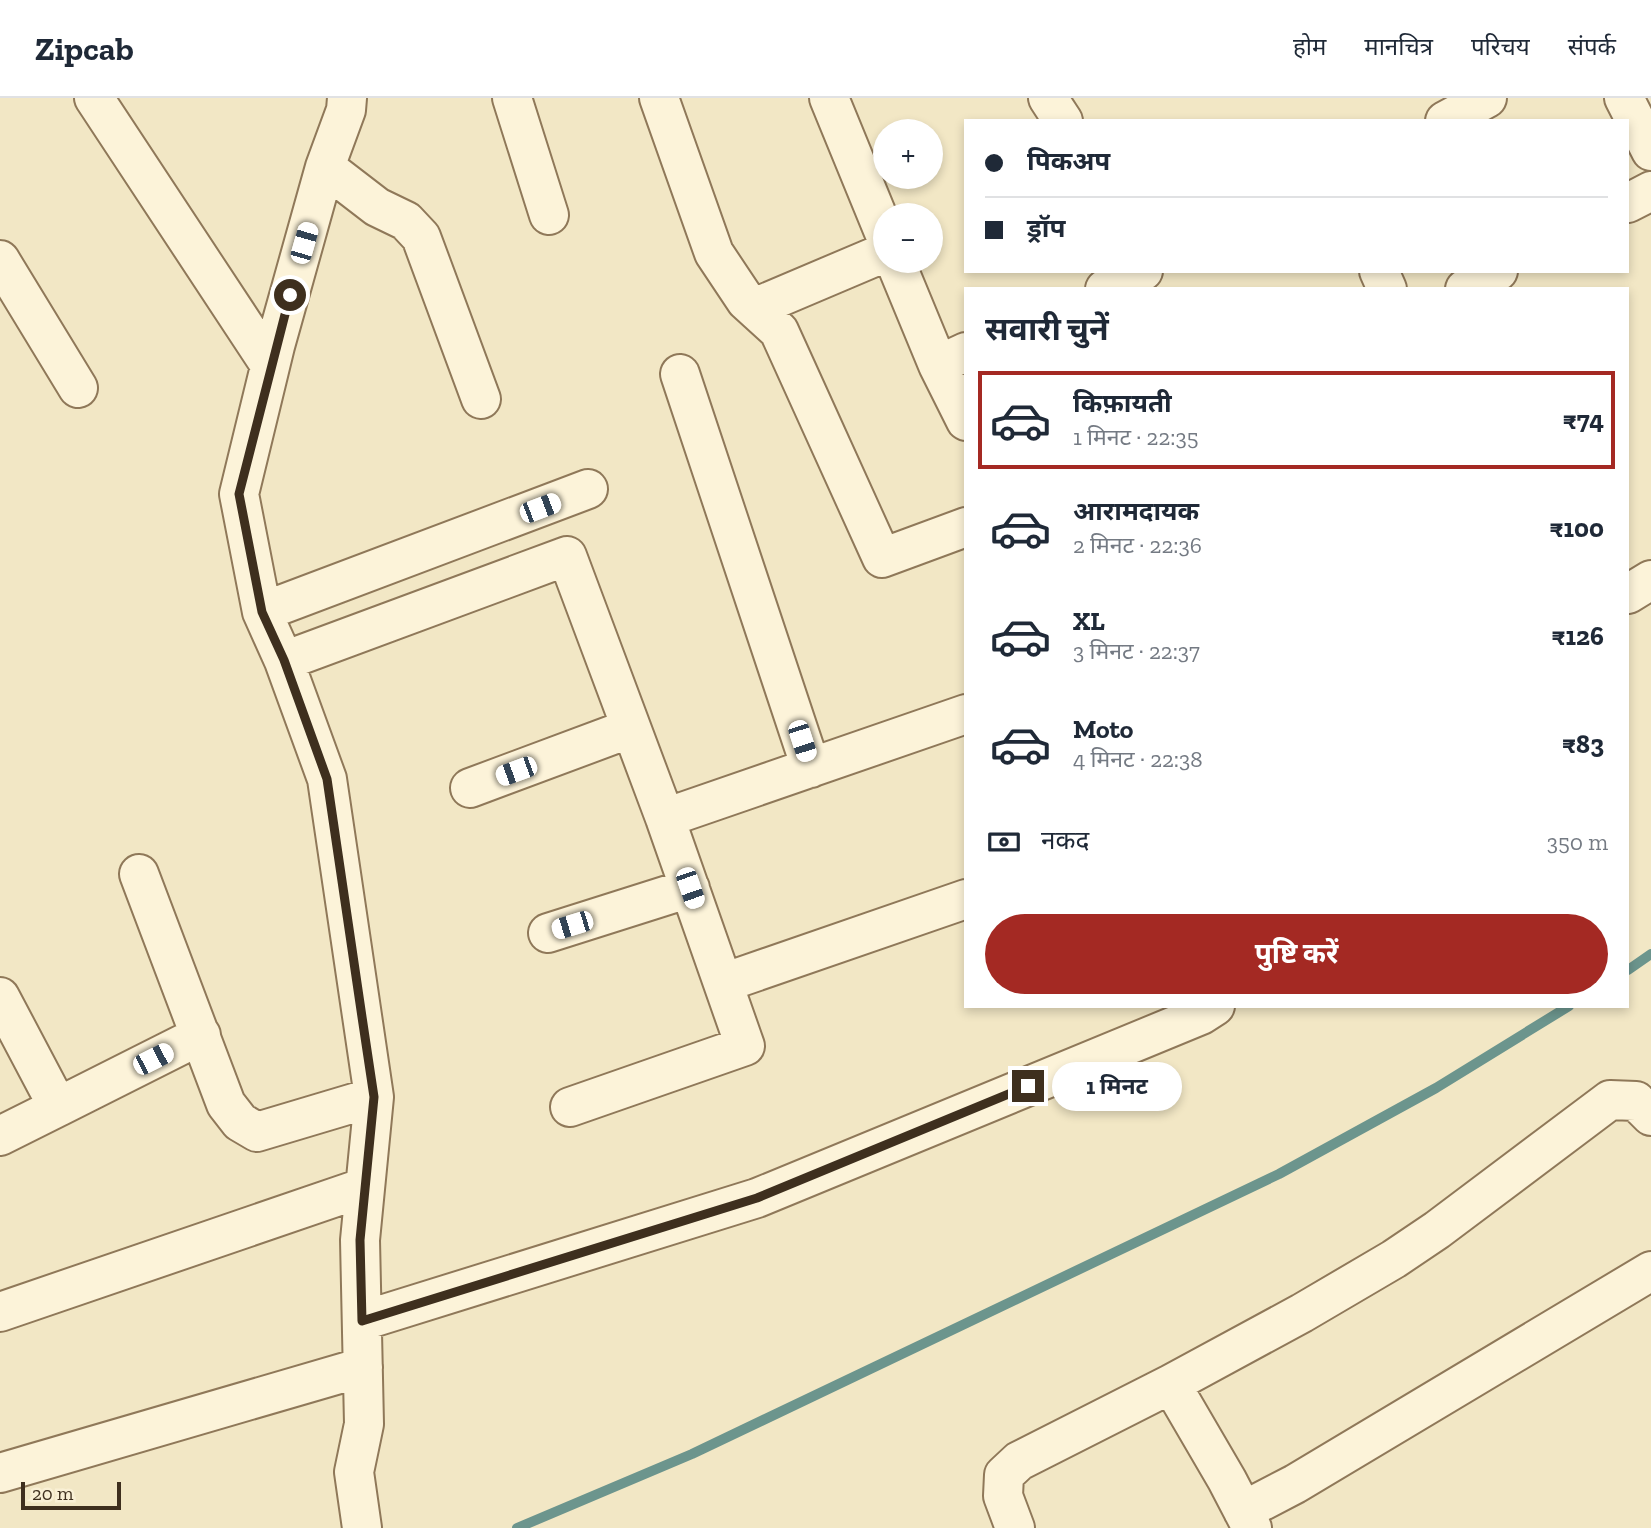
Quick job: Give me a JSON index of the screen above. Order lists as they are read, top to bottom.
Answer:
{
  "scale_bar": "20 m",
  "page": {
    "header": "Zipcab",
    "nav": [
      "होम",
      "मानचित्र",
      "परिचय",
      "संपर्क"
    ],
    "map_buttons": ["+", "−"],
    "banner": ["पिकअप", "ड्रॉप"],
    "heading": "सवारी चुनें",
    "list": [
      {
        "name": "किफ़ायती",
        "note": "1 मिनट · 22:35",
        "value": "₹74"
      },
      {
        "name": "आरामदायक",
        "note": "2 मिनट · 22:36",
        "value": "₹100"
      },
      {
        "name": "XL",
        "note": "3 मिनट · 22:37",
        "value": "₹126"
      },
      {
        "name": "Moto",
        "note": "4 मिनट · 22:38",
        "value": "₹83"
      }
    ],
    "pay": ["नकद", "350 m"],
    "buttons": "पुष्टि करें",
    "bubble": "1 मिनट",
    "scale": "20 m"
  }
}
